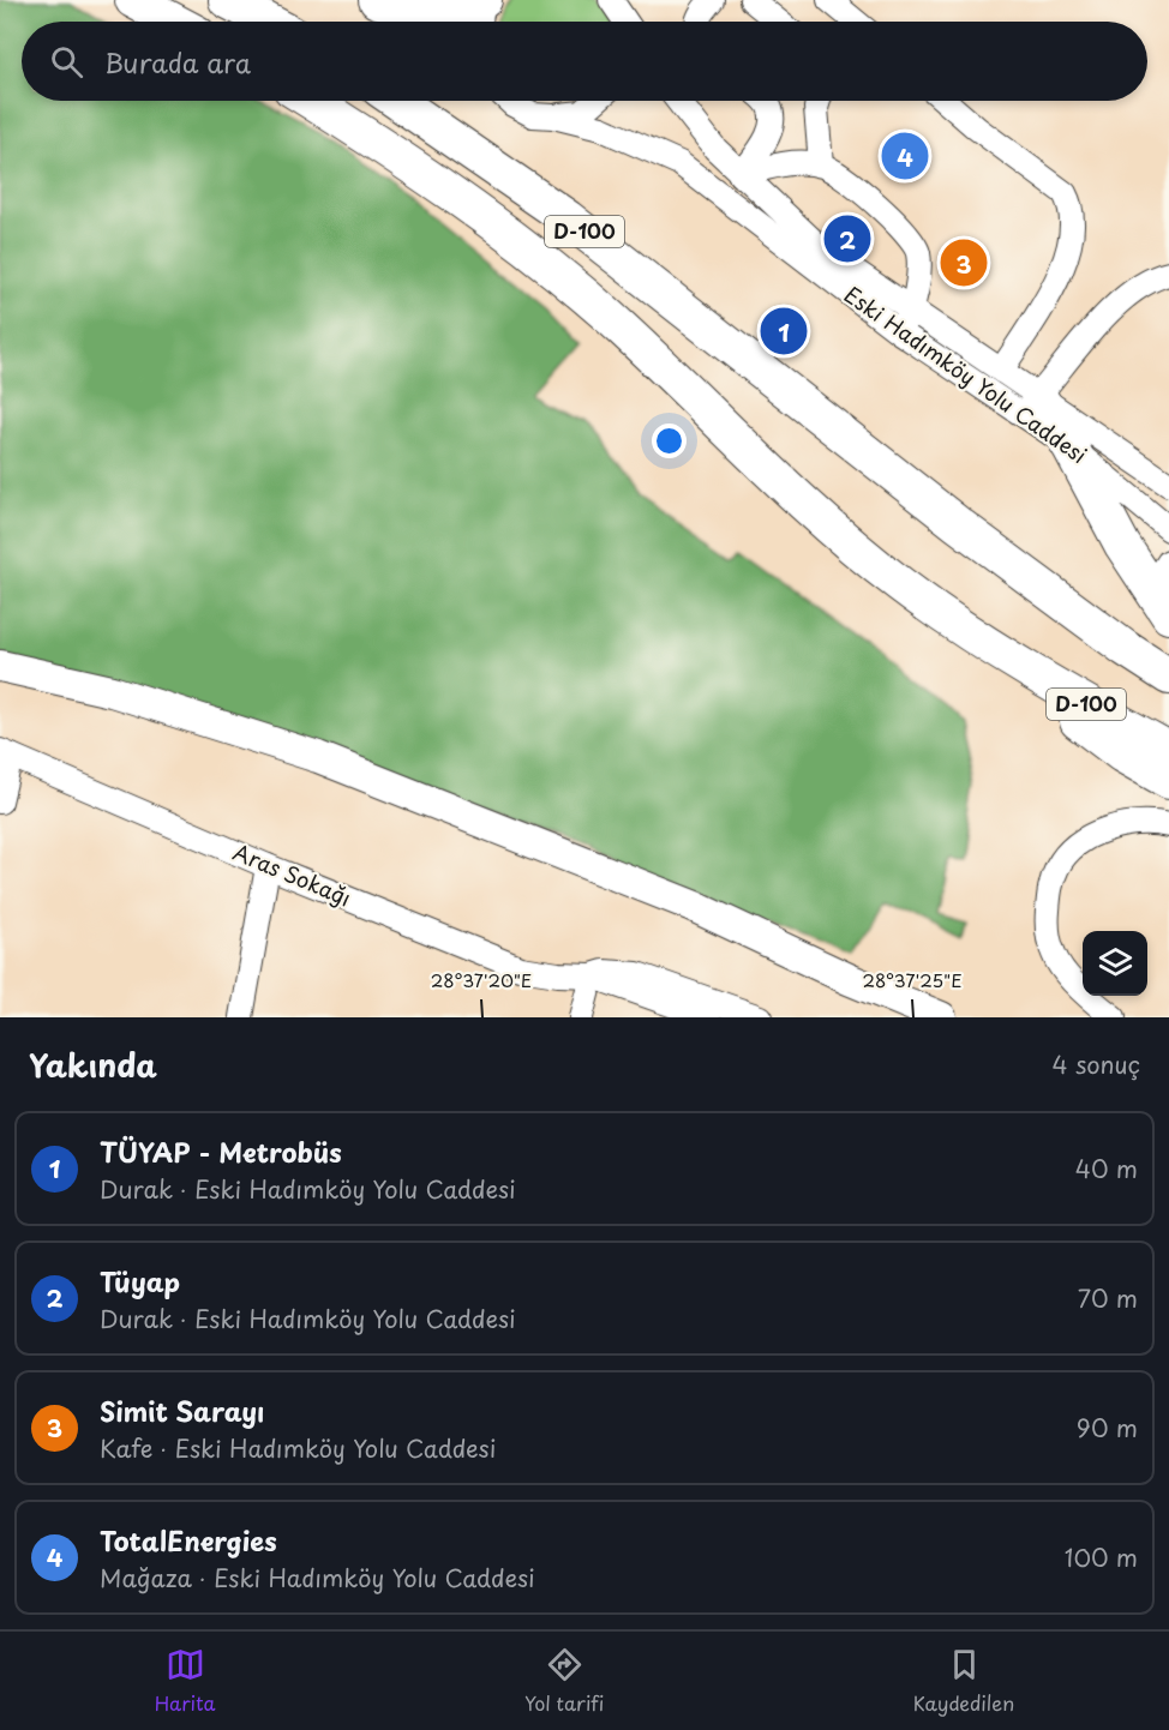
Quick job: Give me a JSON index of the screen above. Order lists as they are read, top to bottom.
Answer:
{
  "streets": {
    "highway": ["D-100"],
    "street": ["Eski Hadımköy Yolu Caddesi", "Aras Sokağı"]
  },
  "page": {
    "search": "Burada ara",
    "pins": [
      "4",
      "2",
      "3",
      "1"
    ],
    "heading": ["Yakında", "4 sonuç"],
    "list": [
      {
        "mark": "1",
        "name": "TÜYAP - Metrobüs",
        "note": "Durak · Eski Hadımköy Yolu Caddesi",
        "value": "40 m"
      },
      {
        "mark": "2",
        "name": "Tüyap",
        "note": "Durak · Eski Hadımköy Yolu Caddesi",
        "value": "70 m"
      },
      {
        "mark": "3",
        "name": "Simit Sarayı",
        "note": "Kafe · Eski Hadımköy Yolu Caddesi",
        "value": "90 m"
      },
      {
        "mark": "4",
        "name": "TotalEnergies",
        "note": "Mağaza · Eski Hadımköy Yolu Caddesi",
        "value": "100 m"
      }
    ],
    "nav": ["Harita", "Yol tarifi", "Kaydedilen"]
  },
  "coordinates": ["28°37'20\"E", "28°37'25\"E"]
}
